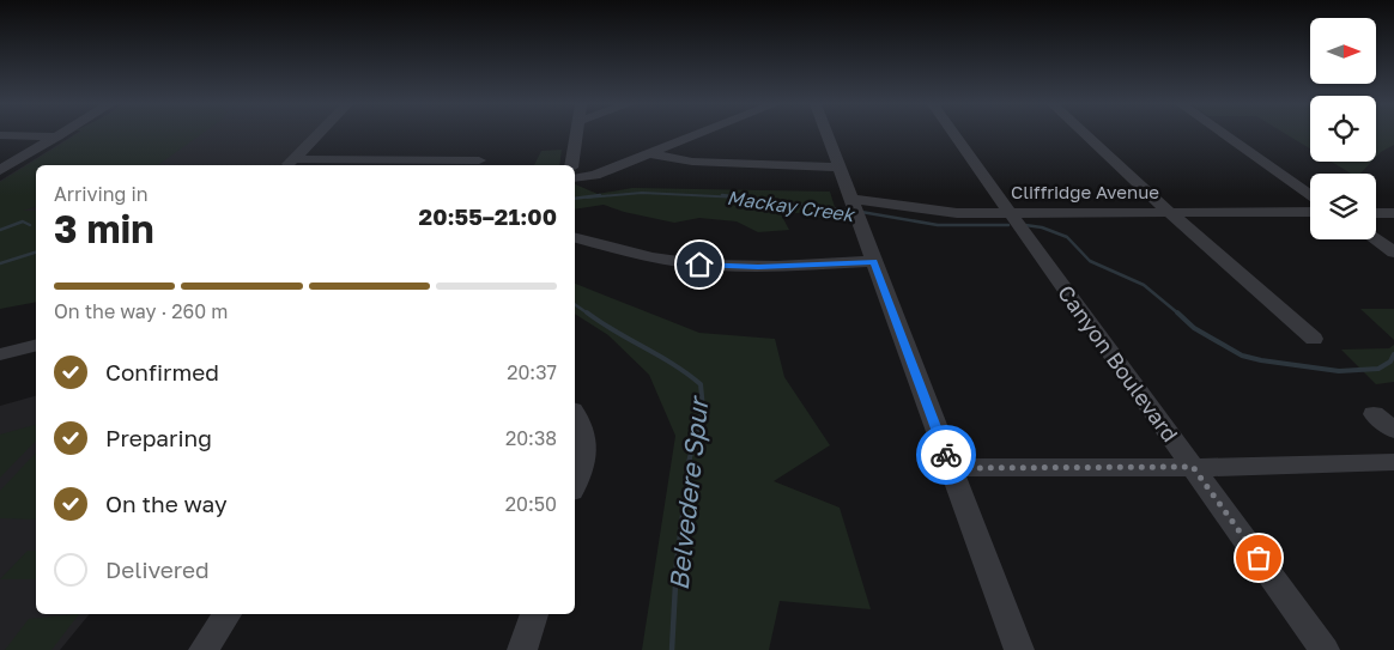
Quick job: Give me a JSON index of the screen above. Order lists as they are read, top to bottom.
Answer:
{
  "streets": {
    "street": ["Cliffridge Avenue", "Canyon Boulevard"]
  },
  "crossings": [
    ["Cliffridge Avenue", "Canyon Boulevard"]
  ],
  "water": ["Mackay Creek", "Belvedere Spur"],
  "north": "right",
  "page": {
    "heading": ["3 min", "Arriving in", "20:55–21:00"],
    "bar": "On the way · 260 m",
    "list": [
      ["Confirmed", "20:37"],
      ["Preparing", "20:38"],
      ["On the way", "20:50"],
      "Delivered"
    ]
  }
}
